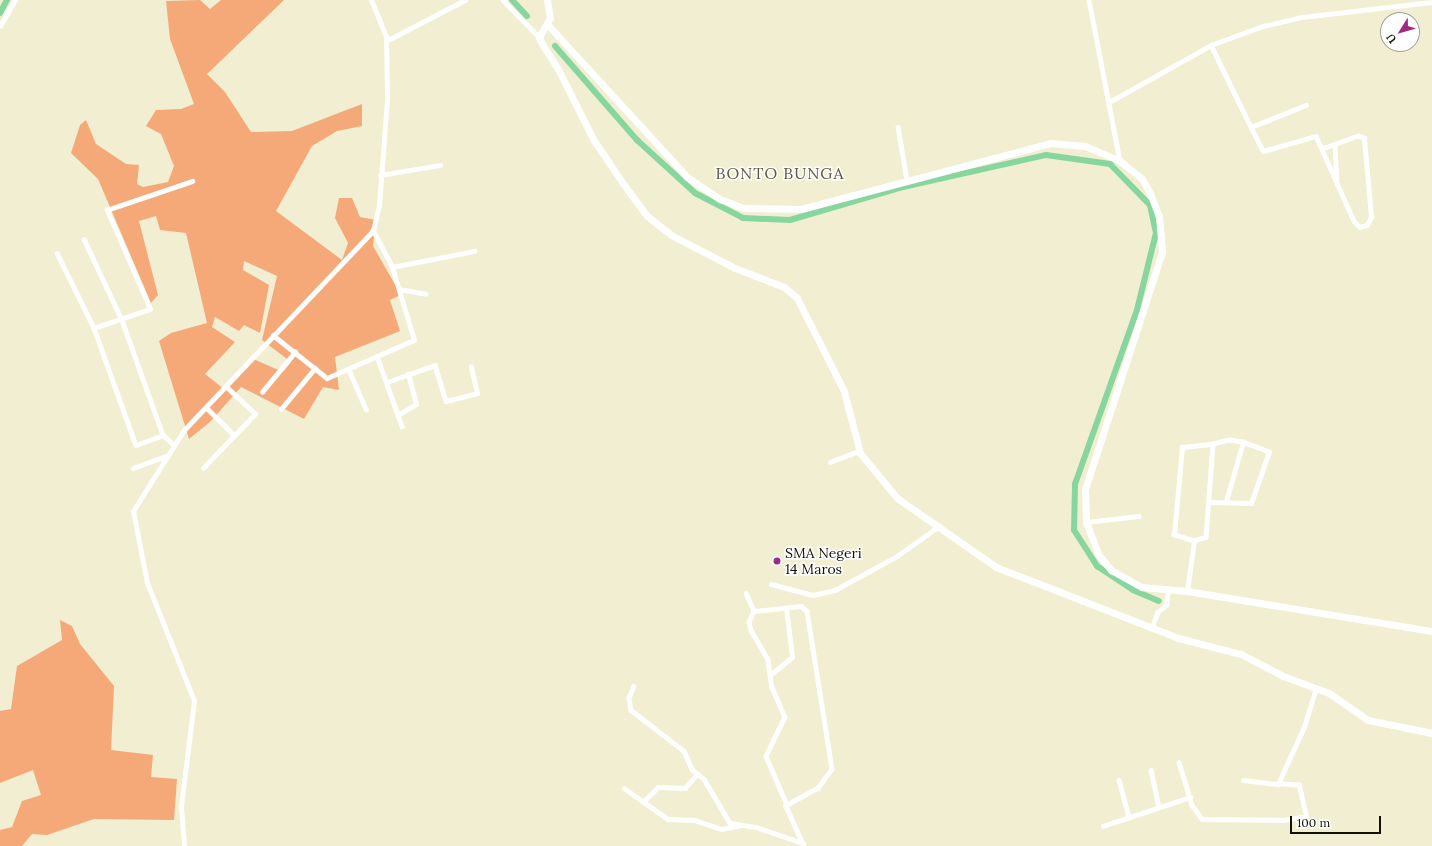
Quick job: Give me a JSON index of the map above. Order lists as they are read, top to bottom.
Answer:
{
  "districts": ["BONTO BUNGA"],
  "places": ["SMA Negeri 14 Maros"],
  "scale_bar": "100 m",
  "north": "bottom left"
}
